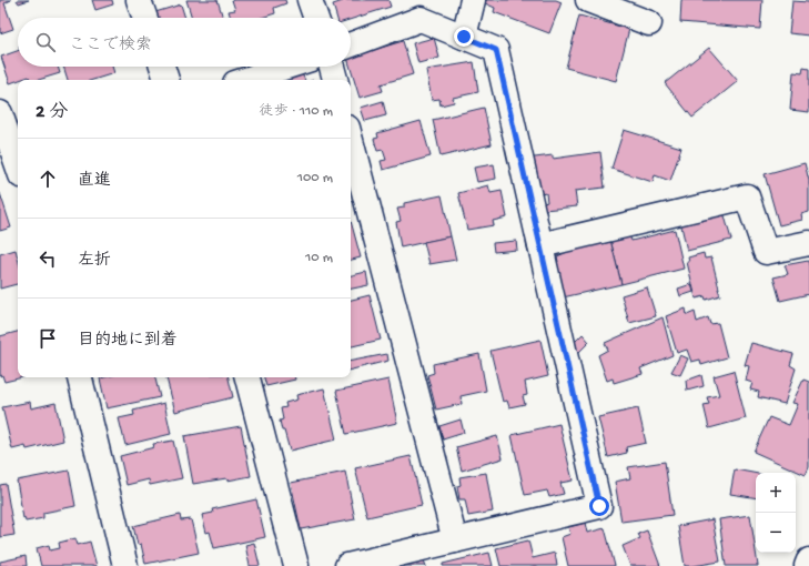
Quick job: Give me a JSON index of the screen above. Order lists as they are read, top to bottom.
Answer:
{
  "page": {
    "search": "ここで検索",
    "heading": ["2 分", "徒歩 · 110 m"],
    "list": [
      ["直進", "100 m"],
      ["左折", "10 m"],
      "目的地に到着"
    ],
    "map_buttons": ["+", "−"]
  }
}
